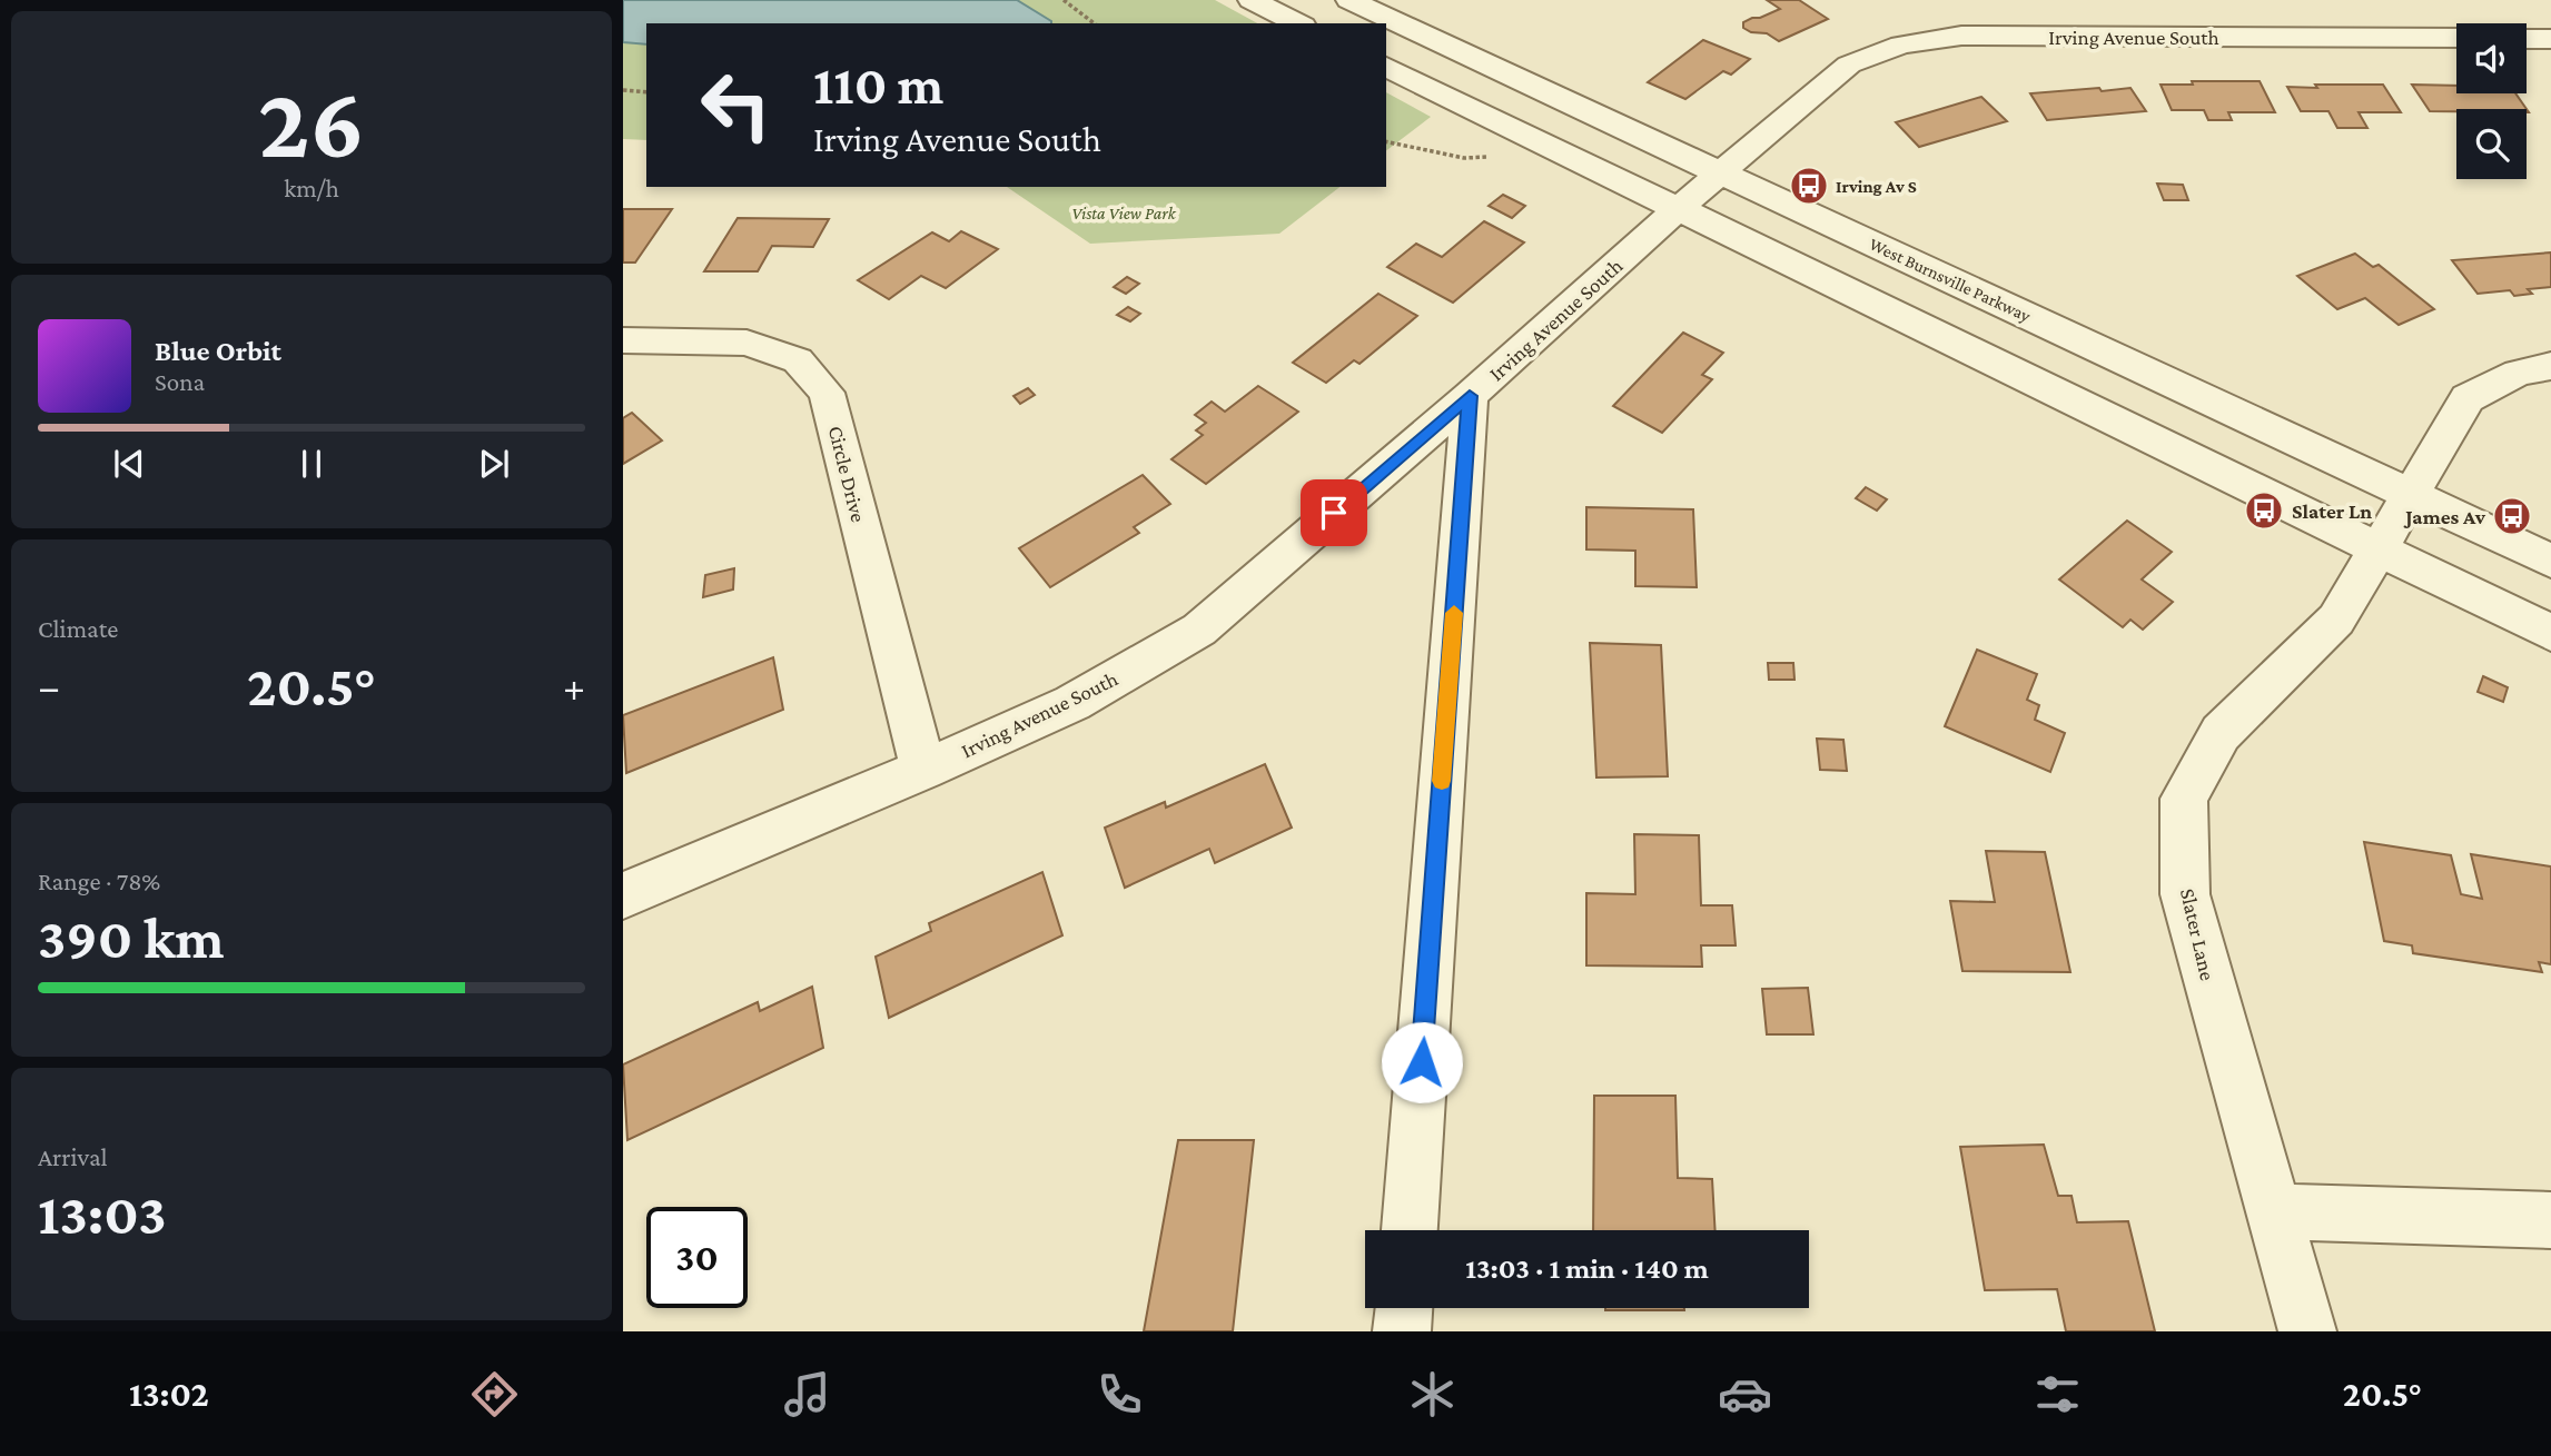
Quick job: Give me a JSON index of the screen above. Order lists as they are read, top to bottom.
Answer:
{
  "streets": {
    "street": [
      "Irving Avenue South",
      "West Burnsville Parkway",
      "Circle Drive",
      "Slater Lane"
    ]
  },
  "crossings": [
    ["Irving Avenue South", "West Burnsville Parkway"],
    ["Irving Avenue South", "Circle Drive"],
    ["West Burnsville Parkway", "Slater Lane"]
  ],
  "parks": ["Vista View Park"],
  "places": {
    "bus stop": ["Irving Av S", "Slater Ln", "James Av"]
  },
  "page": {
    "tile": [
      ["26", "km/h"],
      "Climate",
      ["Range · 78%", "390 km"],
      ["Arrival", "13:03"]
    ],
    "turn": ["110 m", "Irving Avenue South"],
    "song": ["Blue Orbit", "Sona"],
    "heat": ["−", "20.5°", "+"],
    "limit": "30",
    "trip": "13:03 · 1 min · 140 m",
    "tabs": ["13:02", "20.5°"]
  }
}
